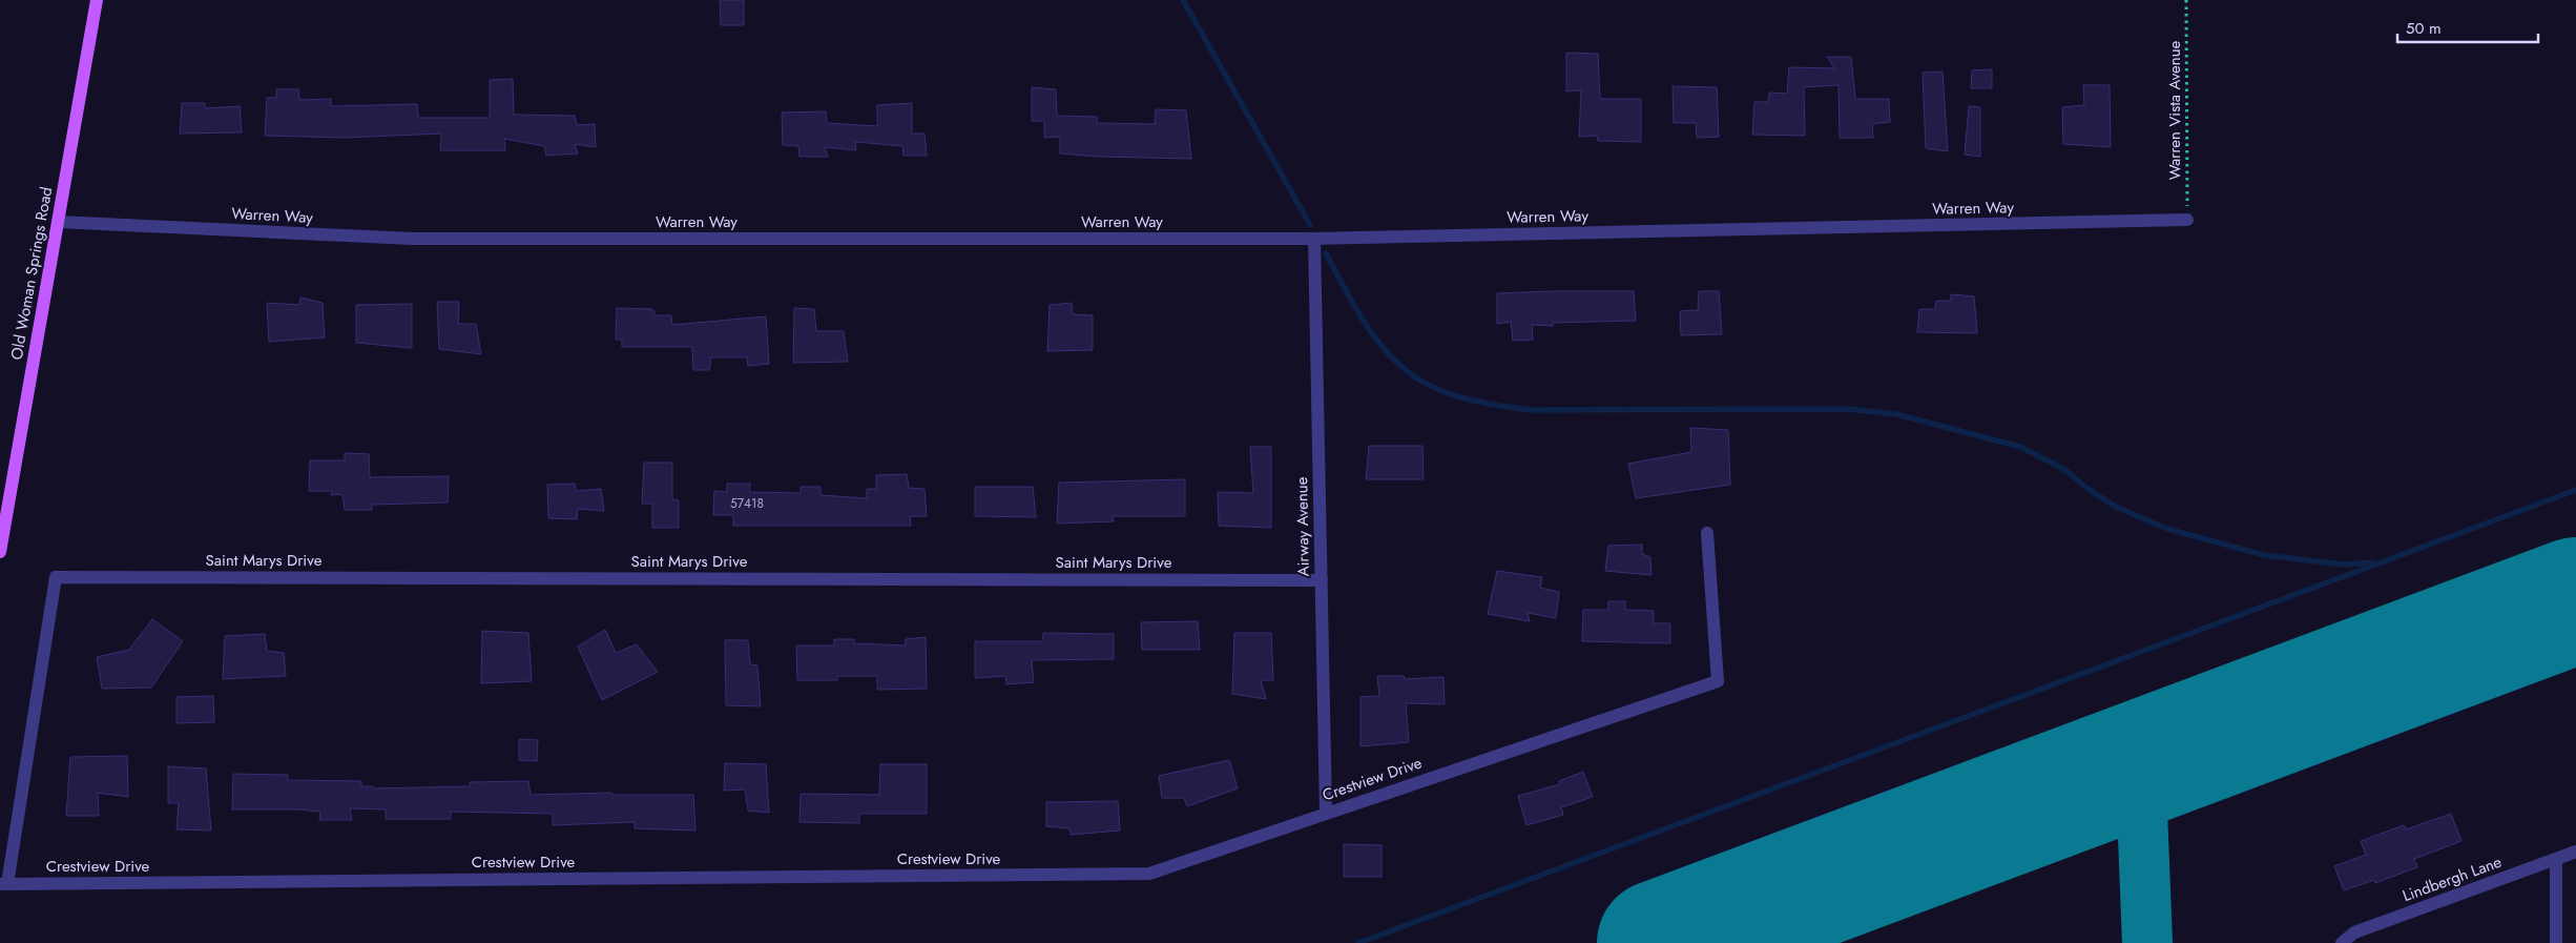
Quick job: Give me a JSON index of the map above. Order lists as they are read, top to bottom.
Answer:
{
  "streets": {
    "main road": ["Old Woman Springs Road"],
    "street": [
      "Warren Way",
      "Airway Avenue",
      "Saint Marys Drive",
      "Crestview Drive",
      "Lindbergh Lane"
    ],
    "path": ["Warren Vista Avenue"]
  },
  "crossings": [
    ["Warren Vista Avenue", "Warren Way"],
    ["Warren Way", "Old Woman Springs Road"],
    ["Warren Way", "Airway Avenue"],
    ["Airway Avenue", "Saint Marys Drive"],
    ["Airway Avenue", "Crestview Drive"],
    ["Saint Marys Drive", "Crestview Drive"]
  ],
  "house_numbers": ["57418"],
  "scale_bar": "50 m"
}
